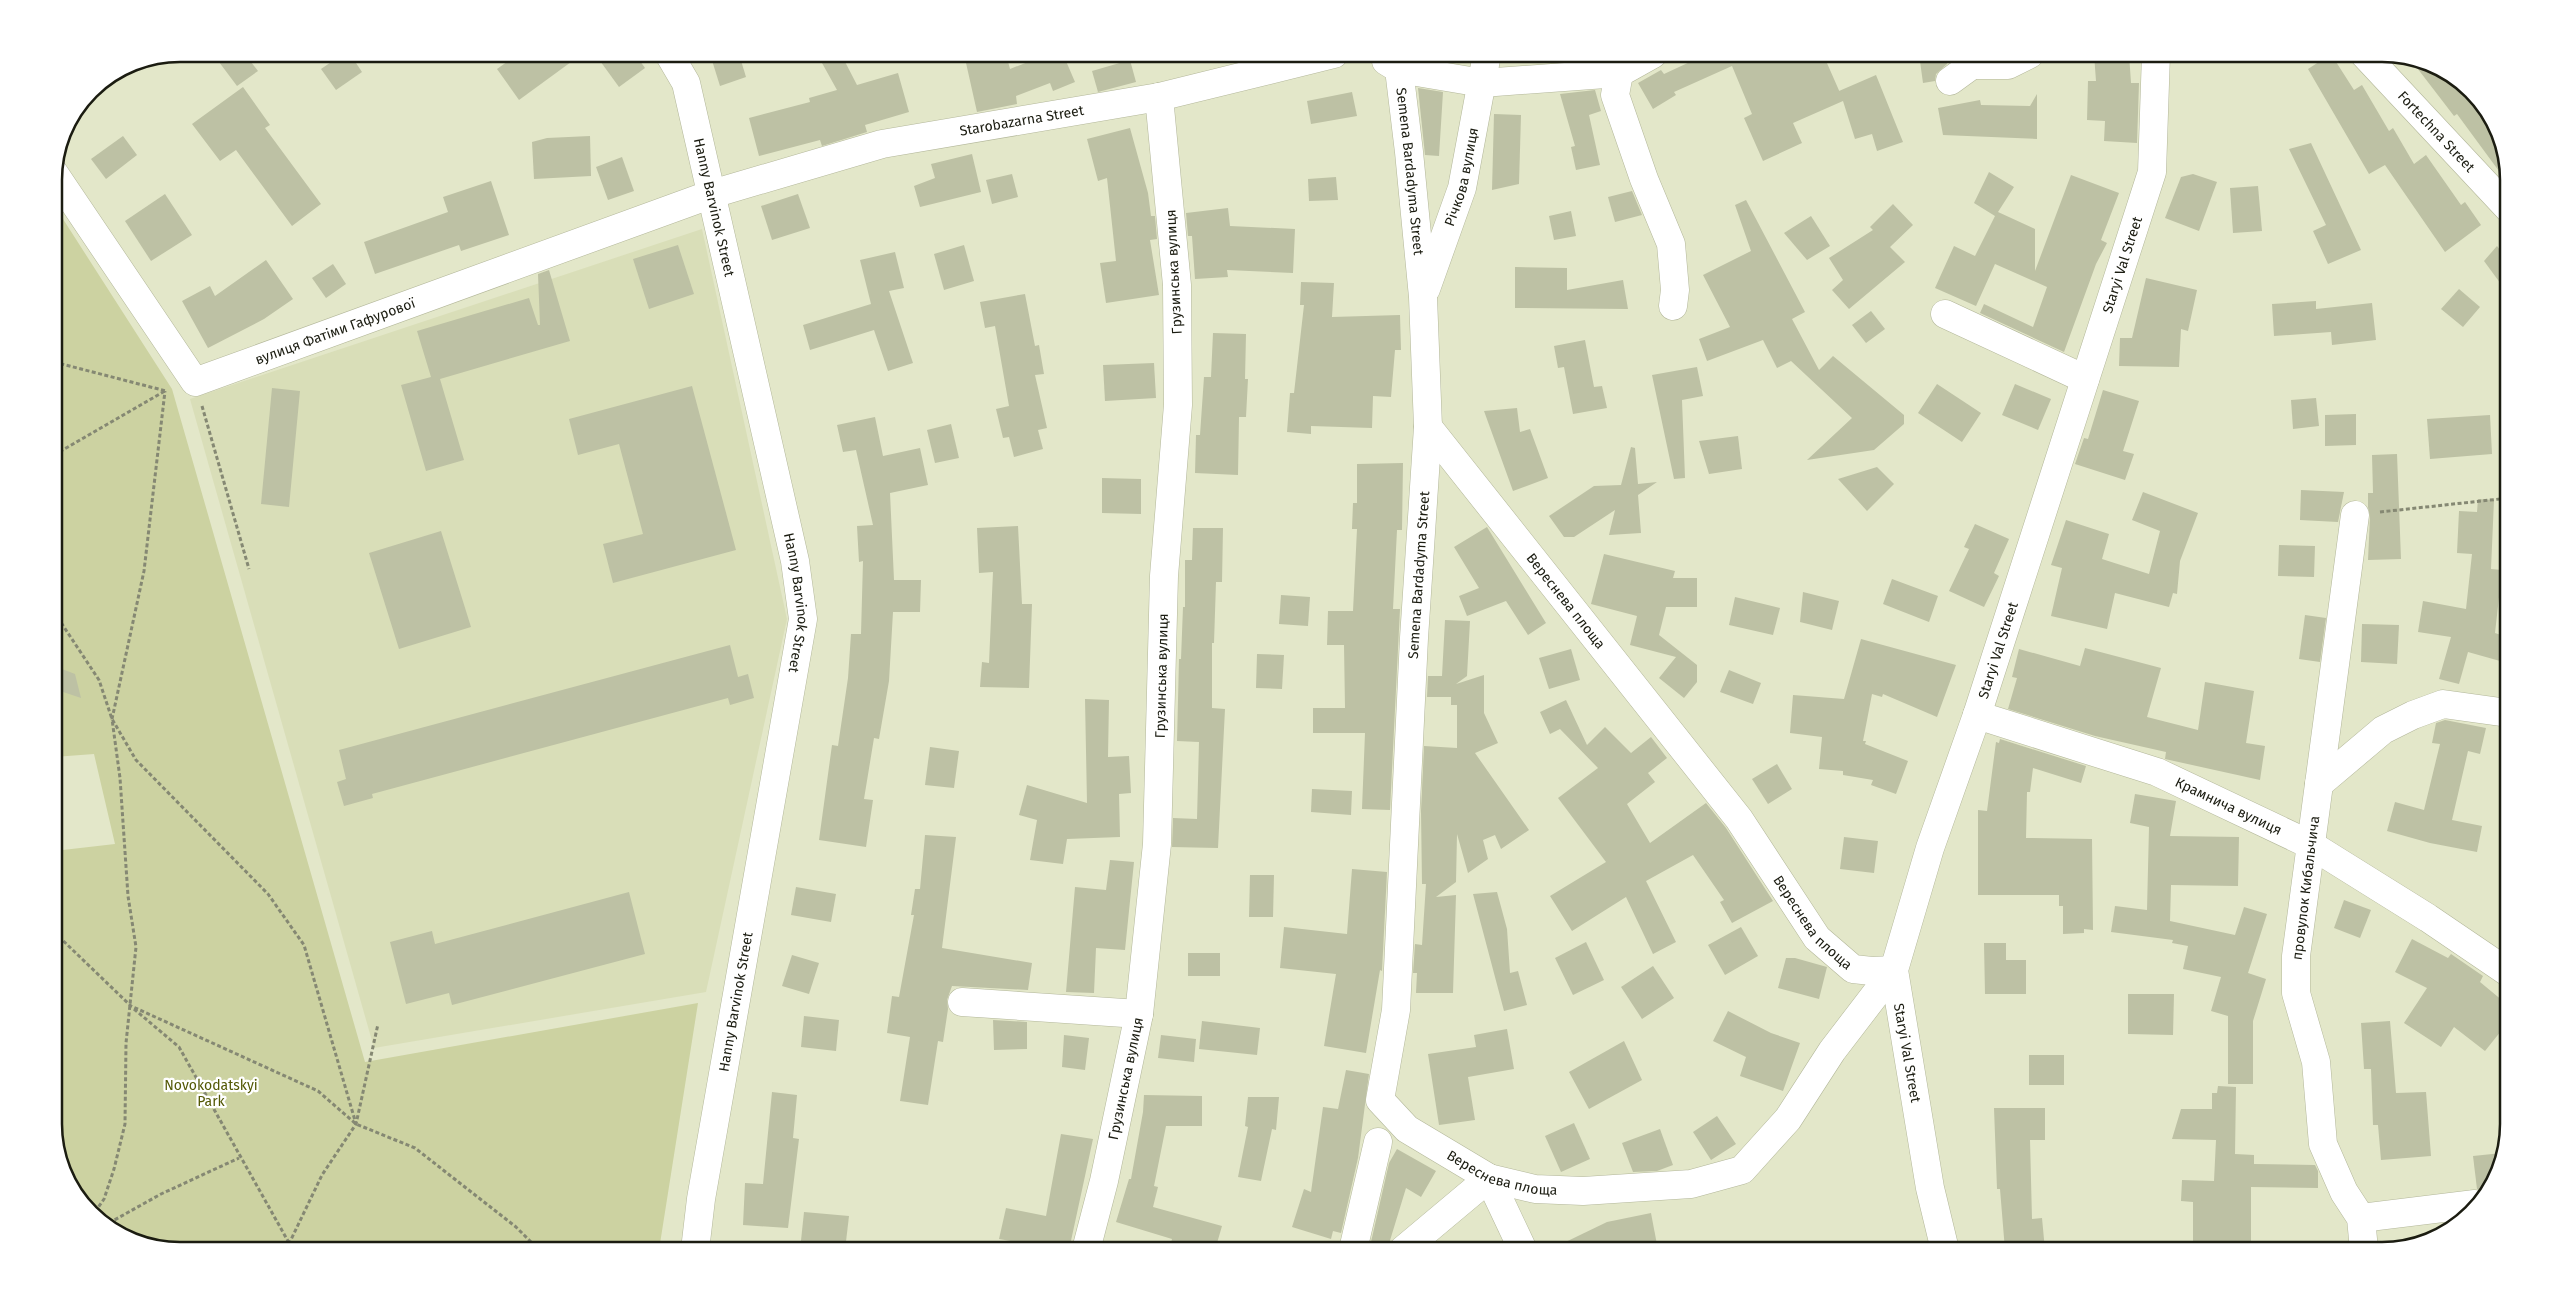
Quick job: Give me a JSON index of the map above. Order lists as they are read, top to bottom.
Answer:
{
  "streets": {
    "street": [
      "Starobazarna Street",
      "Fortechna Street",
      "Semena Bardadyma Street",
      "Річкова вулиця",
      "Hanny Barvinok Street",
      "Staryi Val Street",
      "Грузинська вулиця",
      "вулиця Фатіми Гафурової",
      "Вереснева площа",
      "Крамнича вулиця",
      "провулок Кибальчича"
    ]
  },
  "crossings": [
    ["Starobazarna Street", "Hanny Barvinok Street"],
    ["Starobazarna Street", "Грузинська вулиця"],
    ["Starobazarna Street", "вулиця Фатіми Гафурової"],
    ["Semena Bardadyma Street", "Річкова вулиця"],
    ["Semena Bardadyma Street", "Вереснева площа"],
    ["Hanny Barvinok Street", "вулиця Фатіми Гафурової"],
    ["Staryi Val Street", "Вереснева площа"],
    ["Staryi Val Street", "Крамнича вулиця"],
    ["Крамнича вулиця", "провулок Кибальчича"]
  ],
  "parks": ["Novokodatskyi Park"]
}
